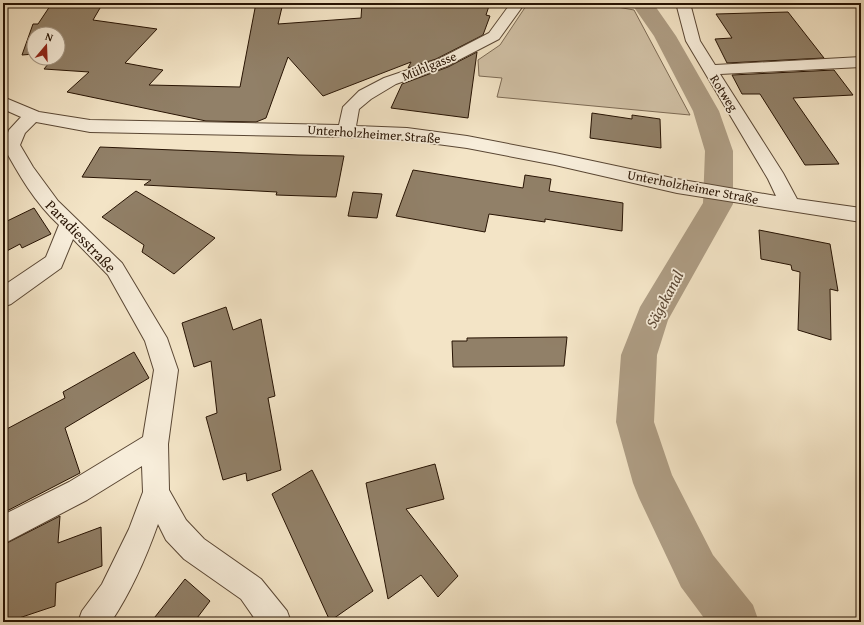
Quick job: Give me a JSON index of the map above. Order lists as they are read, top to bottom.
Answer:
{
  "streets": {
    "street": [
      "Mühlgasse",
      "Rotweg",
      "Unterholzheimer Straße",
      "Paradiesstraße"
    ]
  },
  "crossings": [
    ["Mühlgasse", "Unterholzheimer Straße"],
    ["Rotweg", "Unterholzheimer Straße"],
    ["Unterholzheimer Straße", "Paradiesstraße"]
  ],
  "water": ["Sägekanal"],
  "north": "top"
}
